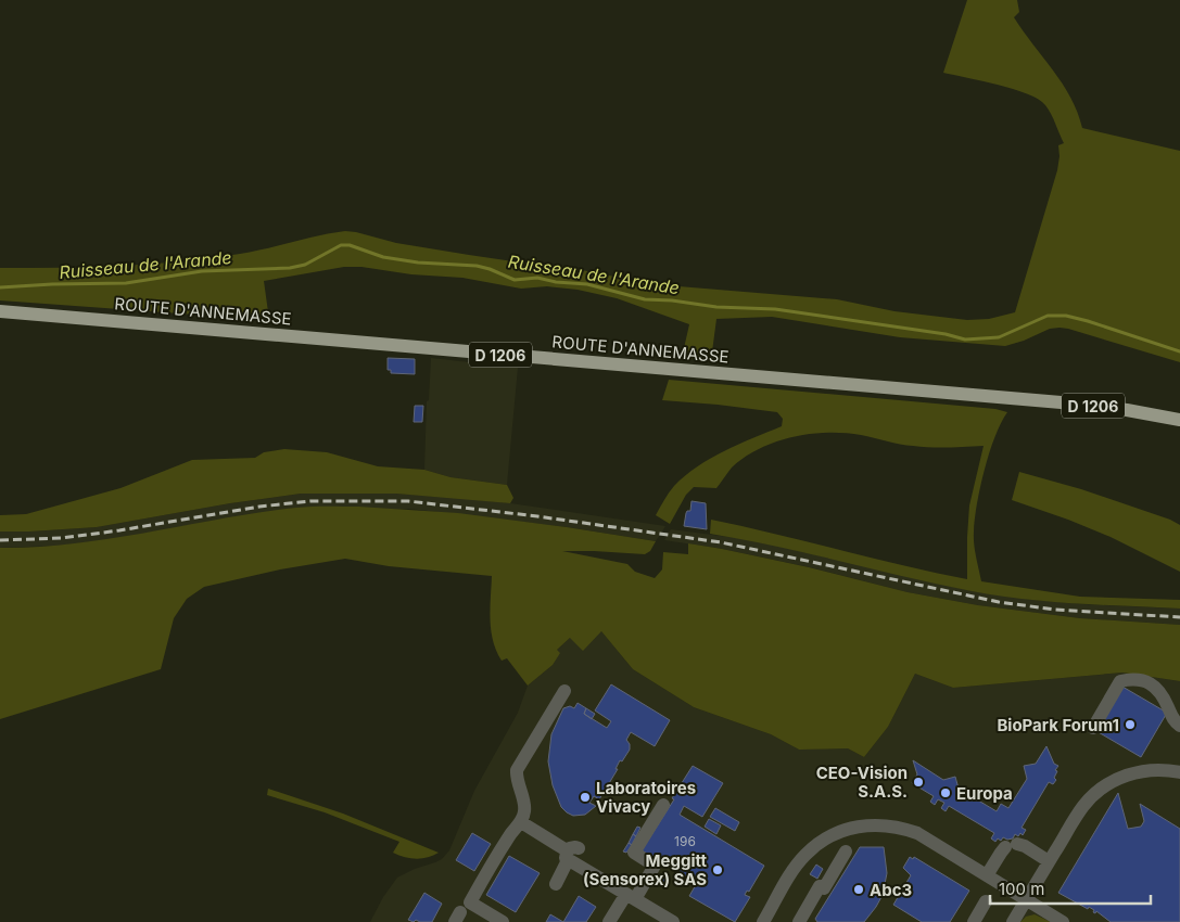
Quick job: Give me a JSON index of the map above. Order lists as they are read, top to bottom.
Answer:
{
  "streets": {
    "main road": ["ROUTE D'ANNEMASSE", "D 1206"]
  },
  "water": ["Ruisseau de l'Arande"],
  "places": [
    "BioPark Forum1",
    "CEO-Vision S.A.S.",
    "Europa",
    "Laboratoires Vivacy",
    "Meggitt (Sensorex) SAS",
    "Abc3"
  ],
  "house_numbers": ["196"],
  "scale_bar": "100 m"
}
